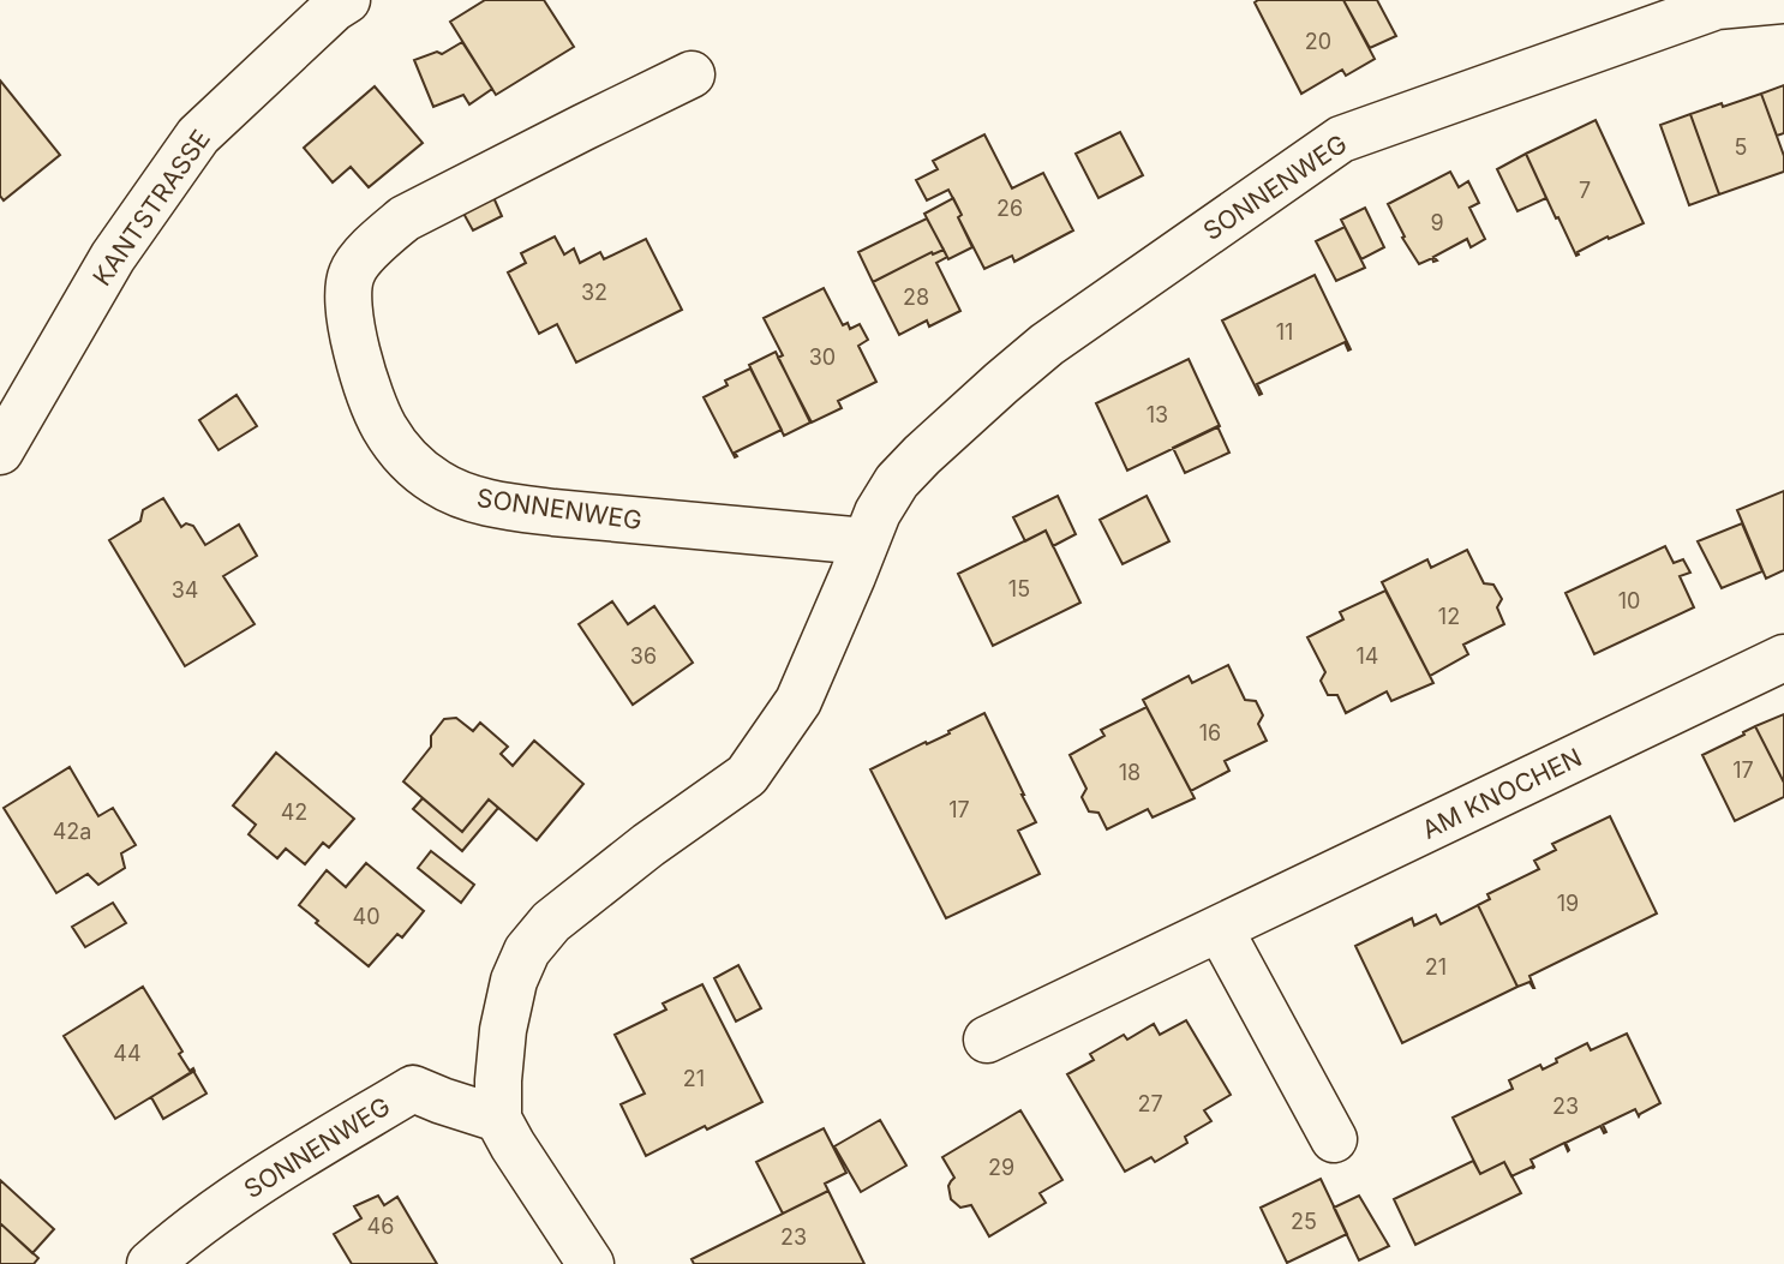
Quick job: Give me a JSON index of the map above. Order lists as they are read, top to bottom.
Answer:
{
  "streets": {
    "street": ["SONNENWEG", "KANTSTRASSE", "AM KNOCHEN"]
  },
  "house_numbers": [
    "20",
    "5",
    "7",
    "26",
    "9",
    "32",
    "28",
    "11",
    "30",
    "13",
    "15",
    "34",
    "10",
    "12",
    "36",
    "14",
    "16",
    "17",
    "18",
    "17",
    "42",
    "42a",
    "19",
    "40",
    "21",
    "44",
    "21",
    "27",
    "23",
    "29",
    "25",
    "46",
    "23"
  ]
}
